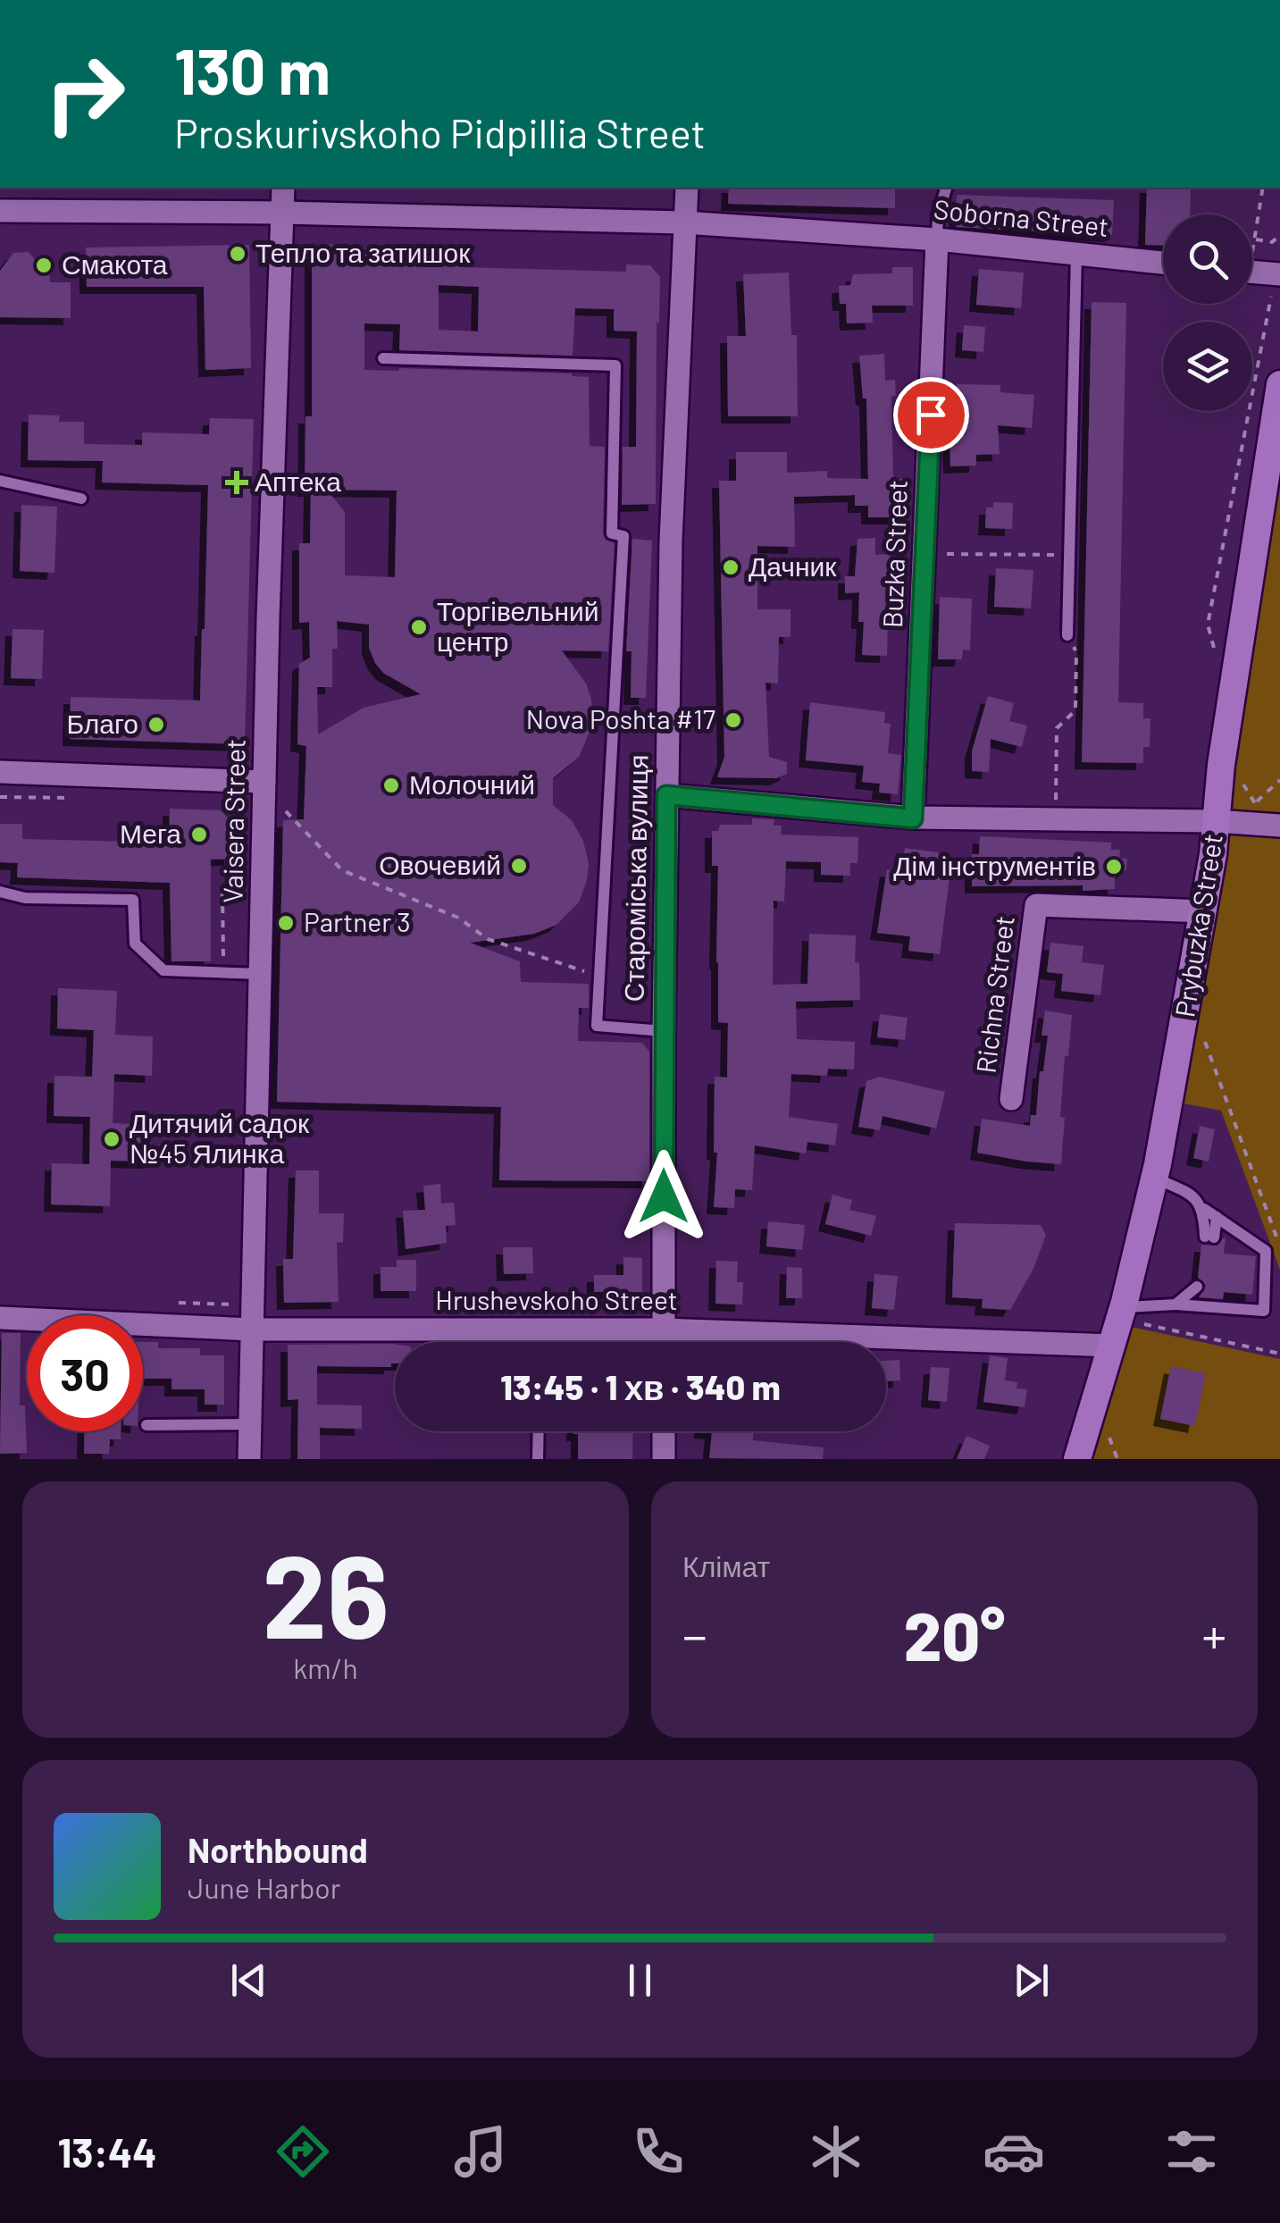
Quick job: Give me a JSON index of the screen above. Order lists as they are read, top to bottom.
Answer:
{
  "streets": {
    "street": [
      "Soborna Street",
      "Buzka Street",
      "Vaisera Street",
      "Староміська вулиця",
      "Prybuzka Street",
      "Richna Street",
      "Hrushevskoho Street"
    ]
  },
  "crossings": [
    ["Soborna Street", "Buzka Street"],
    ["Soborna Street", "Vaisera Street"],
    ["Soborna Street", "Староміська вулиця"],
    ["Vaisera Street", "Hrushevskoho Street"],
    ["Староміська вулиця", "Hrushevskoho Street"],
    ["Prybuzka Street", "Richna Street"],
    ["Prybuzka Street", "Hrushevskoho Street"]
  ],
  "places": {
    "other": [
      "Тепло та затишок",
      "Смакота",
      "Дачник",
      "Торгівельний центр",
      "Nova Poshta #17",
      "Благо",
      "Молочний",
      "Мега",
      "Овочевий",
      "Дім інструментів",
      "Partner 3",
      "Дитячий садок №45 Ялинка"
    ],
    "health": ["Аптека"]
  },
  "page": {
    "turn": ["130 m", "Proskurivskoho Pidpillia Street"],
    "limit": "30",
    "trip": "13:45 · 1 хв · 340 m",
    "tile": [
      ["26", "km/h"],
      "Клімат"
    ],
    "heat": ["−", "20°", "+"],
    "song": ["Northbound", "June Harbor"],
    "tabs": "13:44"
  }
}
